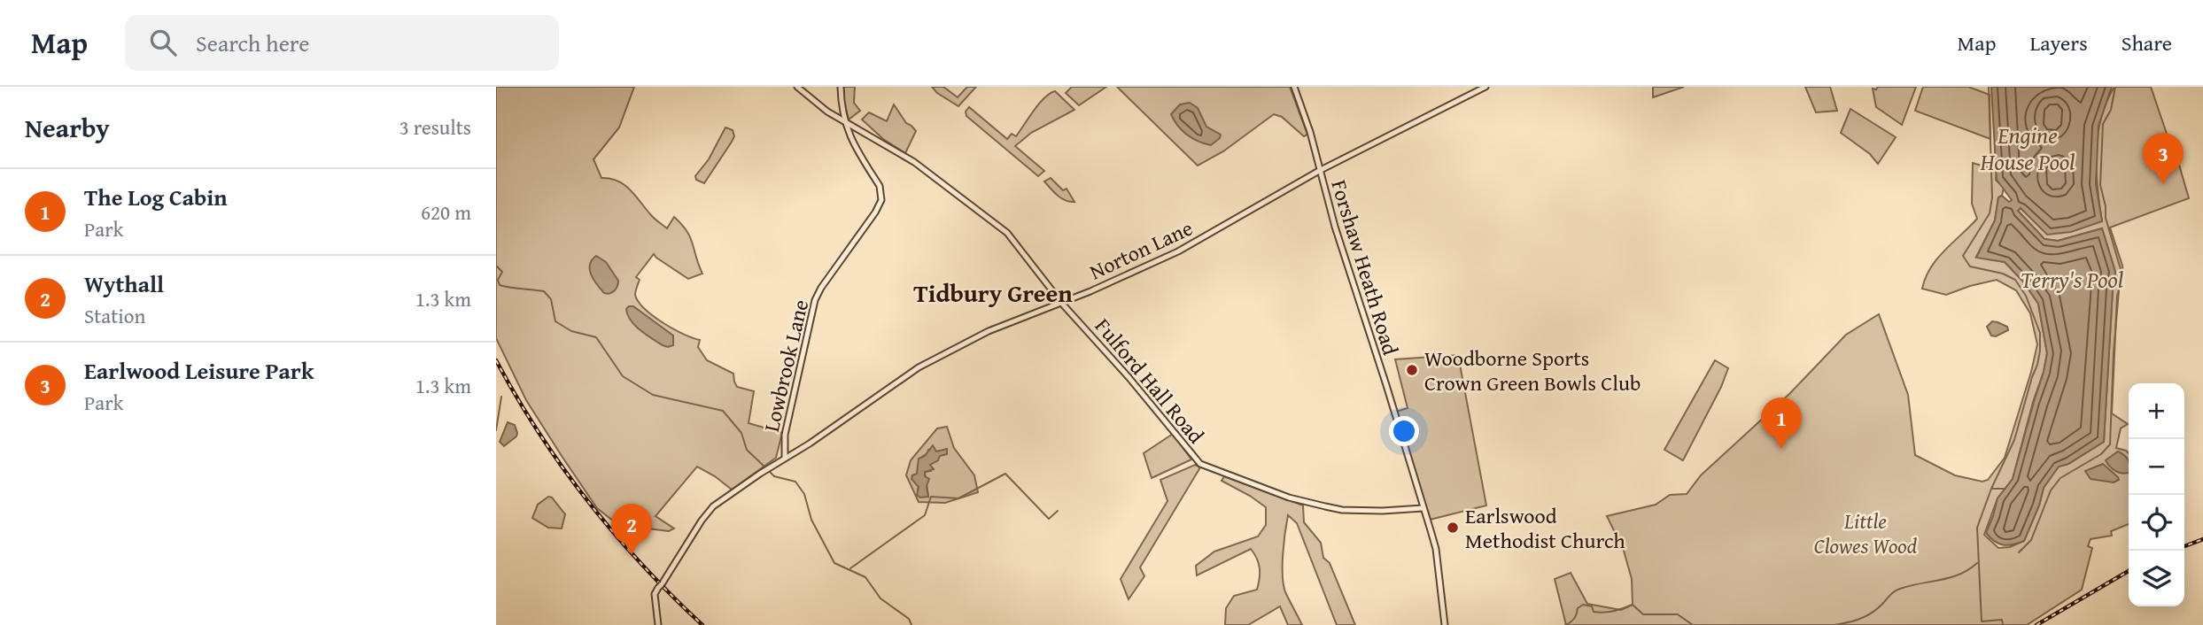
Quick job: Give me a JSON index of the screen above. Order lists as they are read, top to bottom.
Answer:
{
  "streets": {
    "street": [
      "Norton Lane",
      "Forshaw Heath Road",
      "Lowbrook Lane",
      "Fulford Hall Road"
    ]
  },
  "crossings": [
    ["Norton Lane", "Forshaw Heath Road"],
    ["Norton Lane", "Lowbrook Lane"],
    ["Norton Lane", "Fulford Hall Road"],
    ["Forshaw Heath Road", "Fulford Hall Road"],
    ["Lowbrook Lane", "Fulford Hall Road"]
  ],
  "districts": ["Tidbury Green"],
  "water": ["Engine House Pool", "Terry's Pool"],
  "parks": ["Little Clowes Wood"],
  "places": ["Woodborne Sports Crown Green Bowls Club", "Earlswood Methodist Church"],
  "page": {
    "header": "Map",
    "search": "Search here",
    "nav": ["Map", "Layers", "Share"],
    "heading": ["Nearby", "3 results"],
    "pins": ["3", "1", "2"],
    "list": [
      {
        "mark": "1",
        "name": "The Log Cabin",
        "note": "Park",
        "value": "620 m"
      },
      {
        "mark": "2",
        "name": "Wythall",
        "note": "Station",
        "value": "1.3 km"
      },
      {
        "mark": "3",
        "name": "Earlwood Leisure Park",
        "note": "Park",
        "value": "1.3 km"
      }
    ],
    "map_buttons": ["+", "−"]
  }
}
